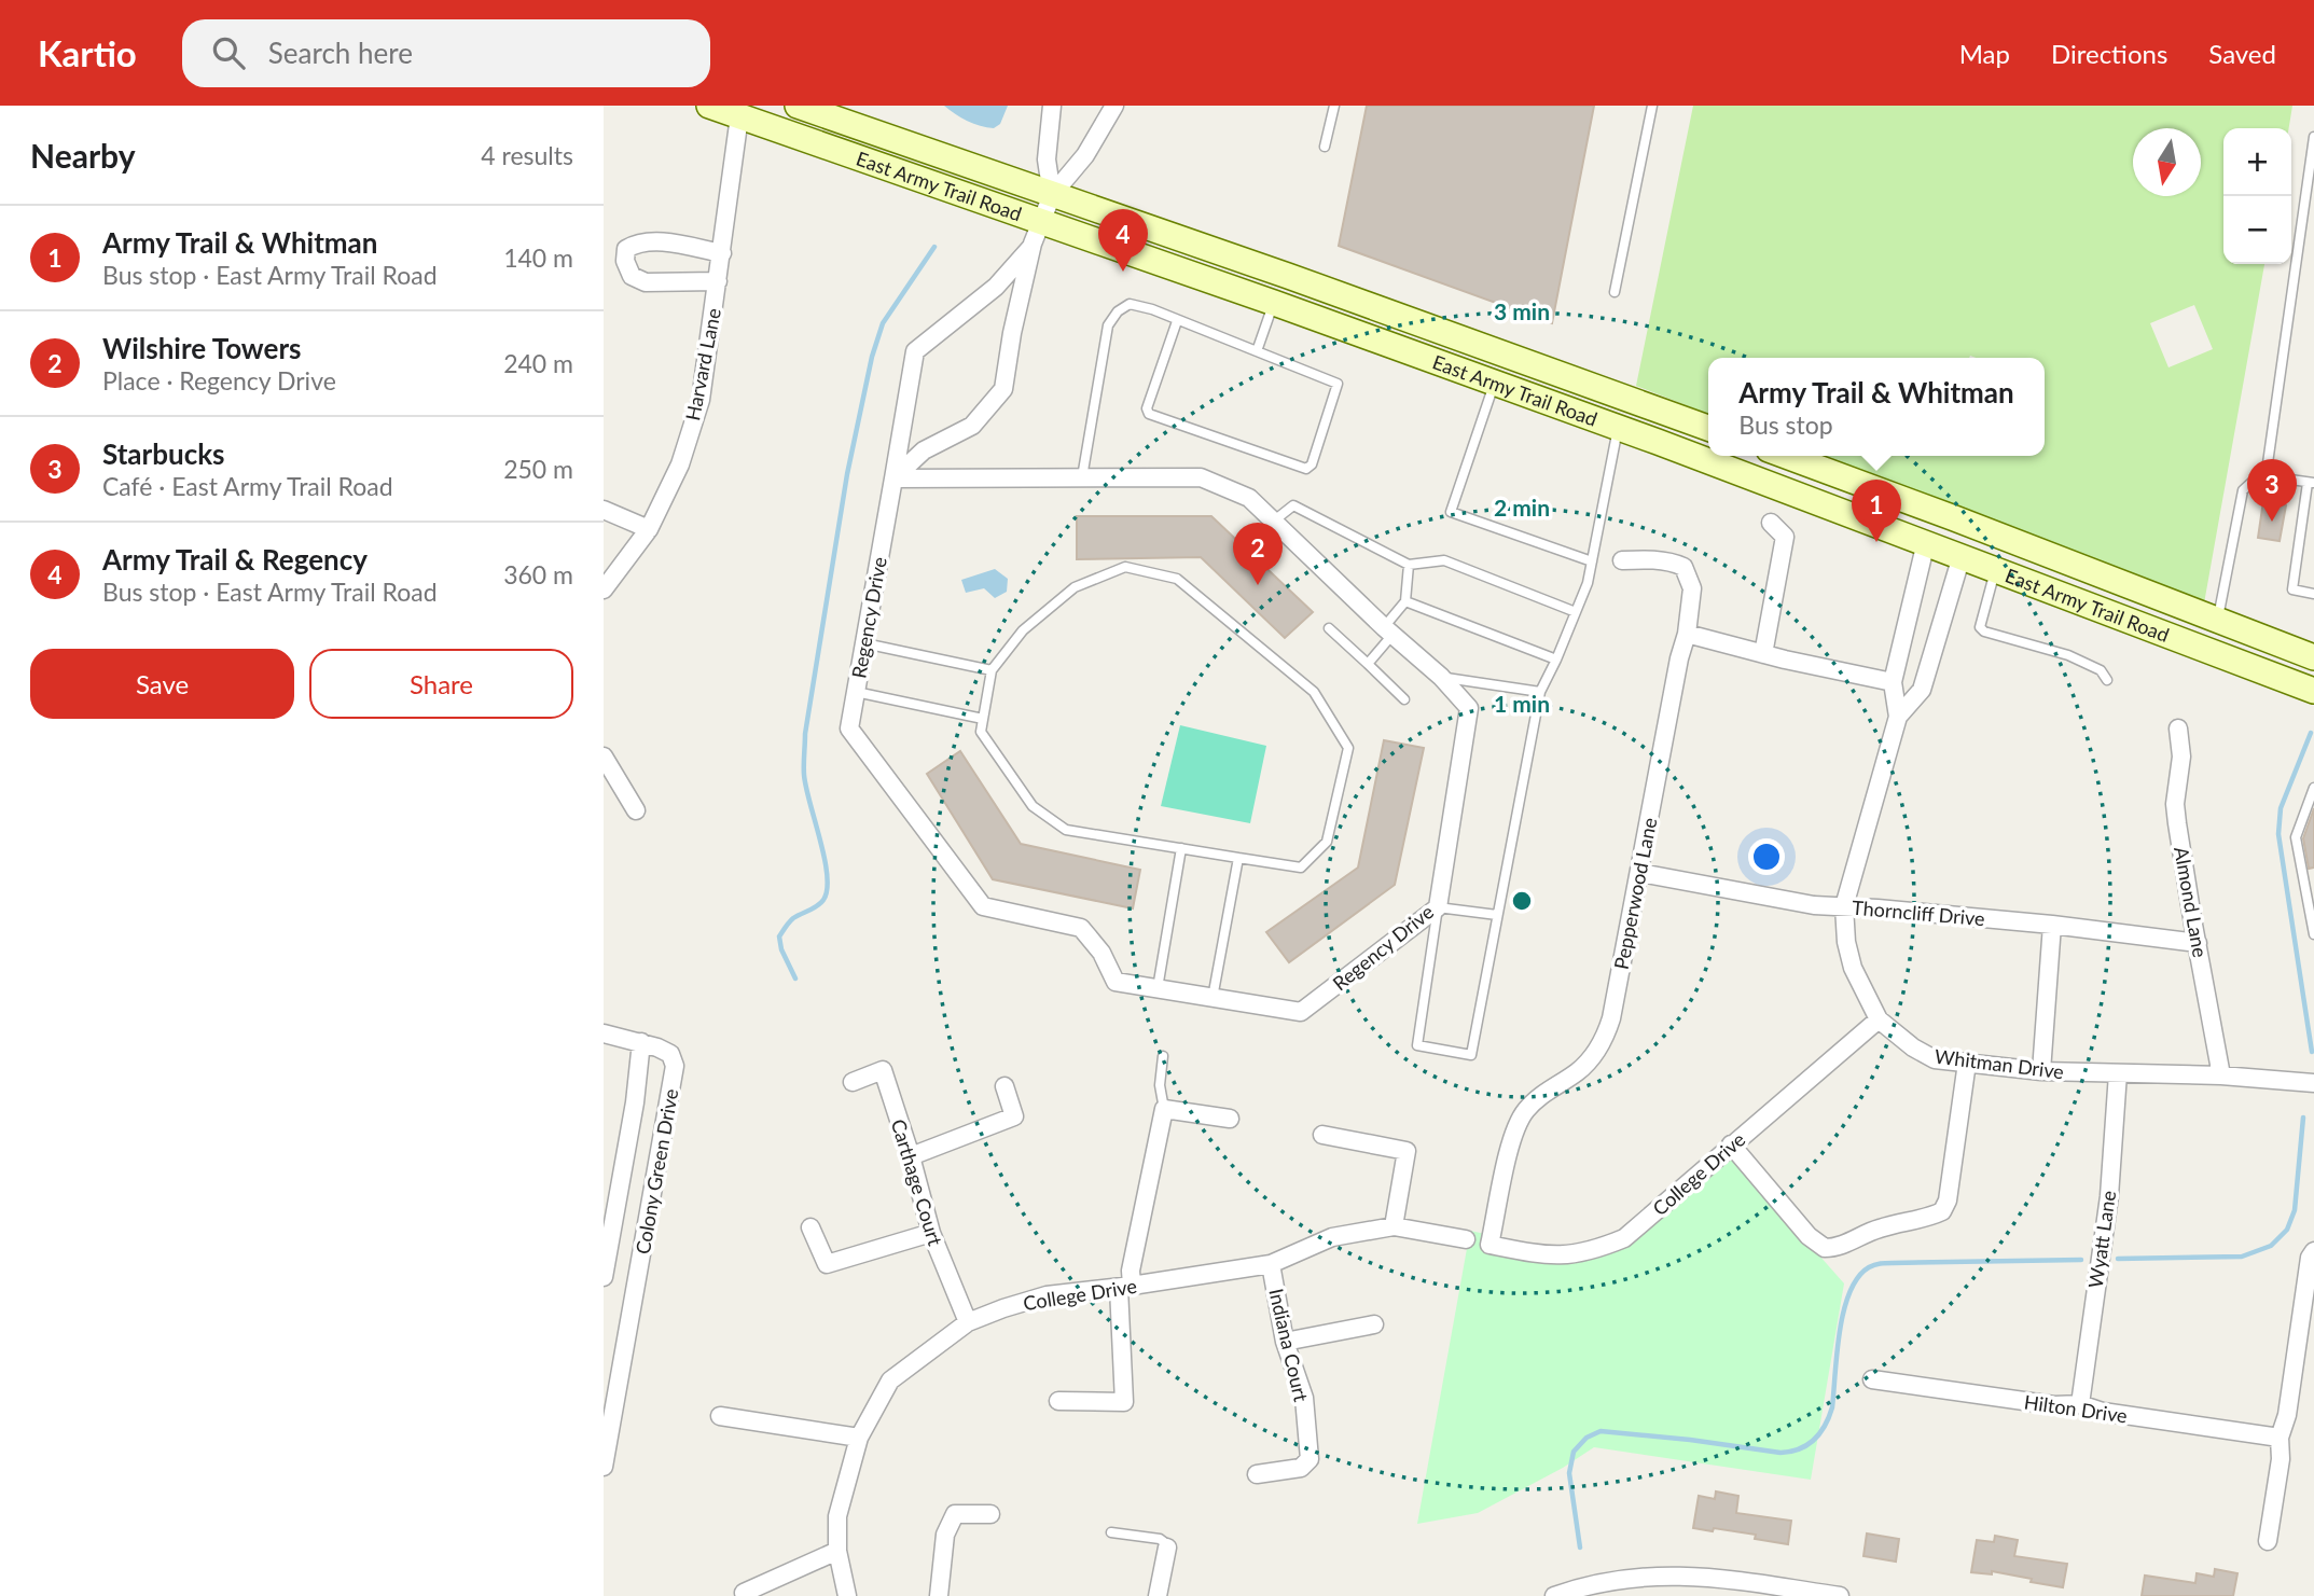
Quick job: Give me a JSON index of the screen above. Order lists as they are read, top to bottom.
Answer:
{
  "streets": {
    "main road": ["East Army Trail Road"],
    "street": [
      "Harvard Lane",
      "Regency Drive",
      "Pepperwood Lane",
      "Almond Lane",
      "Thorncliff Drive",
      "Whitman Drive",
      "Colony Green Drive",
      "College Drive",
      "Carthage Court",
      "Wyatt Lane",
      "Indiana Court",
      "Hilton Drive"
    ]
  },
  "crossings": [
    ["East Army Trail Road", "Harvard Lane"],
    ["East Army Trail Road", "Regency Drive"],
    ["East Army Trail Road", "Whitman Drive"],
    ["Pepperwood Lane", "Thorncliff Drive"],
    ["Pepperwood Lane", "College Drive"],
    ["Almond Lane", "Thorncliff Drive"],
    ["Almond Lane", "Whitman Drive"],
    ["Thorncliff Drive", "Whitman Drive"],
    ["Whitman Drive", "College Drive"],
    ["Whitman Drive", "Wyatt Lane"],
    ["College Drive", "Carthage Court"],
    ["College Drive", "Indiana Court"],
    ["Wyatt Lane", "Hilton Drive"]
  ],
  "north": "bottom",
  "page": {
    "header": "Kartio",
    "search": "Search here",
    "nav": ["Map", "Directions", "Saved"],
    "heading": ["Nearby", "4 results"],
    "map_buttons": ["+", "−"],
    "list": [
      {
        "mark": "1",
        "name": "Army Trail & Whitman",
        "note": "Bus stop · East Army Trail Road",
        "value": "140 m"
      },
      {
        "mark": "2",
        "name": "Wilshire Towers",
        "note": "Place · Regency Drive",
        "value": "240 m"
      },
      {
        "mark": "3",
        "name": "Starbucks",
        "note": "Café · East Army Trail Road",
        "value": "250 m"
      },
      {
        "mark": "4",
        "name": "Army Trail & Regency",
        "note": "Bus stop · East Army Trail Road",
        "value": "360 m"
      }
    ],
    "pins": [
      "4",
      "3",
      "1",
      "2"
    ],
    "popup": ["Army Trail & Whitman", "Bus stop"],
    "buttons": ["Save", "Share"]
  },
  "rings": ["3 min", "2 min", "1 min"]
}
